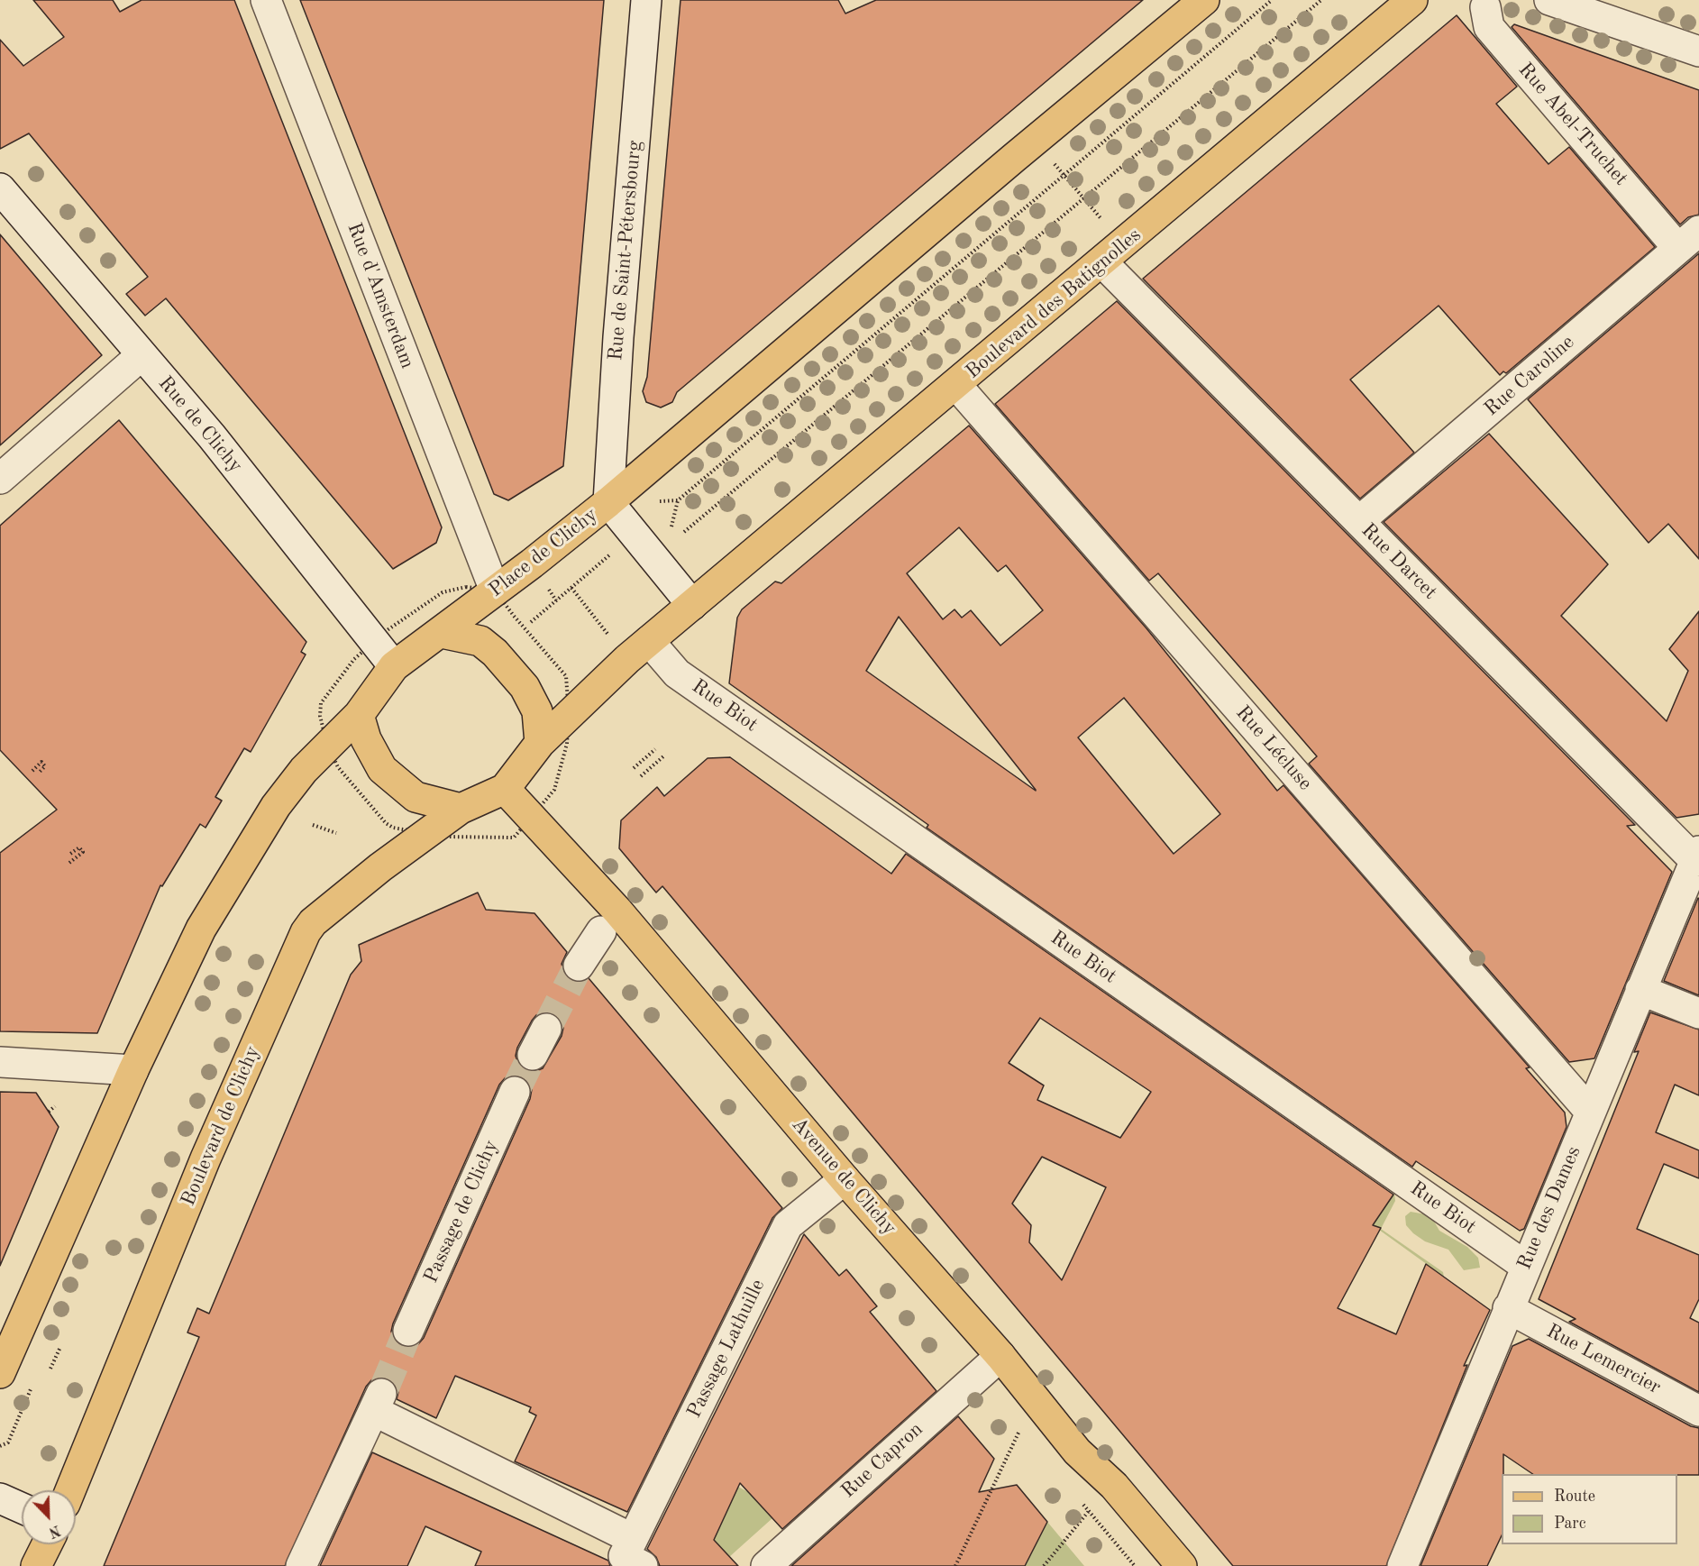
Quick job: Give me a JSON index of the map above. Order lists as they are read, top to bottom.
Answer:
{
  "streets": {
    "main road": [
      "Boulevard des Batignolles",
      "Place de Clichy",
      "Boulevard de Clichy",
      "Avenue de Clichy"
    ],
    "street": [
      "Rue Abel-Truchet",
      "Rue de Saint-Pétersbourg",
      "Rue d'Amsterdam",
      "Rue Caroline",
      "Rue de Clichy",
      "Rue Darcet",
      "Rue Biot",
      "Rue Lécluse",
      "Rue des Dames",
      "Passage de Clichy",
      "Passage Lathuille",
      "Rue Lemercier",
      "Rue Capron"
    ]
  },
  "crossings": [
    ["Rue de Saint-Pétersbourg", "Place de Clichy"],
    ["Rue d'Amsterdam", "Place de Clichy"],
    ["Boulevard des Batignolles", "Place de Clichy"],
    ["Boulevard des Batignolles", "Rue Darcet"],
    ["Boulevard des Batignolles", "Rue Lécluse"],
    ["Rue Caroline", "Rue Darcet"],
    ["Rue de Clichy", "Place de Clichy"],
    ["Rue de Clichy", "Boulevard de Clichy"],
    ["Rue de Clichy", "Avenue de Clichy"],
    ["Place de Clichy", "Boulevard de Clichy"],
    ["Place de Clichy", "Avenue de Clichy"],
    ["Rue Darcet", "Rue des Dames"],
    ["Rue Biot", "Rue des Dames"],
    ["Rue Lécluse", "Rue des Dames"],
    ["Boulevard de Clichy", "Avenue de Clichy"],
    ["Avenue de Clichy", "Passage Lathuille"],
    ["Avenue de Clichy", "Rue Capron"],
    ["Rue des Dames", "Rue Lemercier"]
  ],
  "legend": ["Route", "Parc"],
  "north": "bottom right"
}
